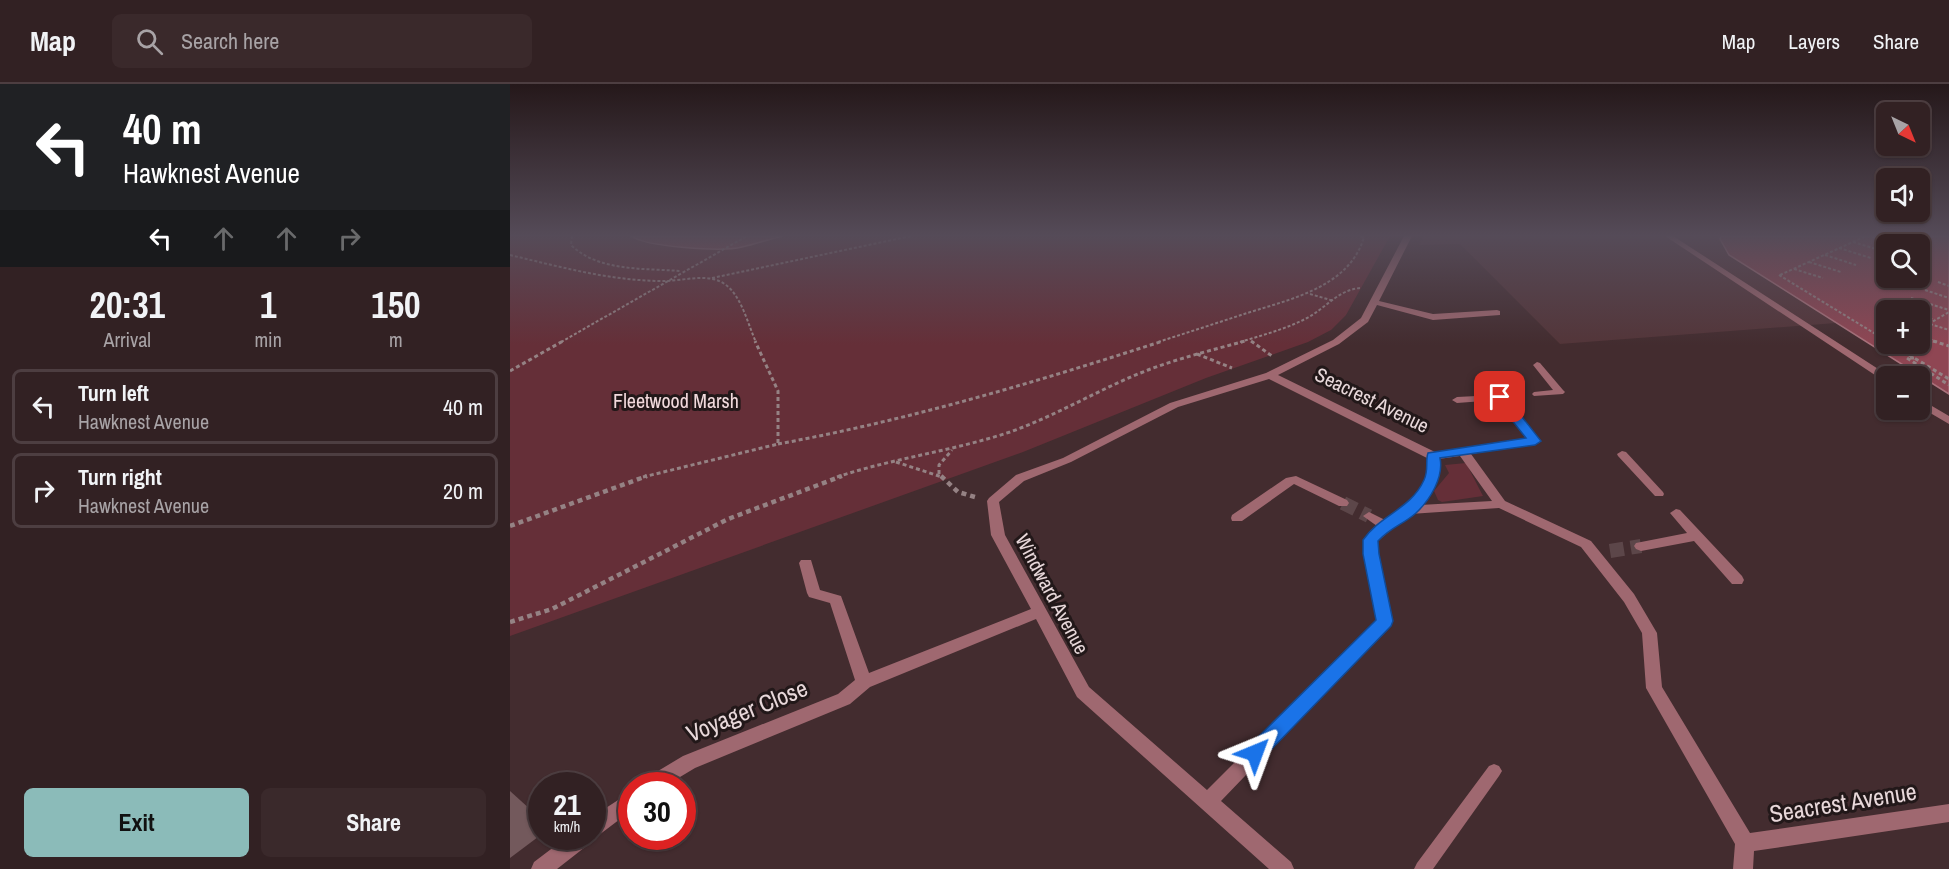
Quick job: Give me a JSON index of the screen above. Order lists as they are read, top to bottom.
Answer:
{
  "streets": {
    "street": ["Seacrest Avenue", "Windward Avenue", "Voyager Close"]
  },
  "crossings": [
    ["Windward Avenue", "Voyager Close"]
  ],
  "parks": ["Fleetwood Marsh"],
  "north": "bottom right",
  "page": {
    "header": "Map",
    "search": "Search here",
    "nav": ["Map", "Layers", "Share"],
    "turn": ["40 m", "Hawknest Avenue"],
    "map_buttons": ["+", "−"],
    "eta": [
      "20:31",
      "Arrival",
      "1",
      "min",
      "150",
      "m"
    ],
    "list": [
      {
        "name": "Turn left",
        "note": "Hawknest Avenue",
        "value": "40 m"
      },
      {
        "name": "Turn right",
        "note": "Hawknest Avenue",
        "value": "20 m"
      }
    ],
    "speed": "21 km/h",
    "limit": "30",
    "buttons": ["Exit", "Share"]
  }
}
